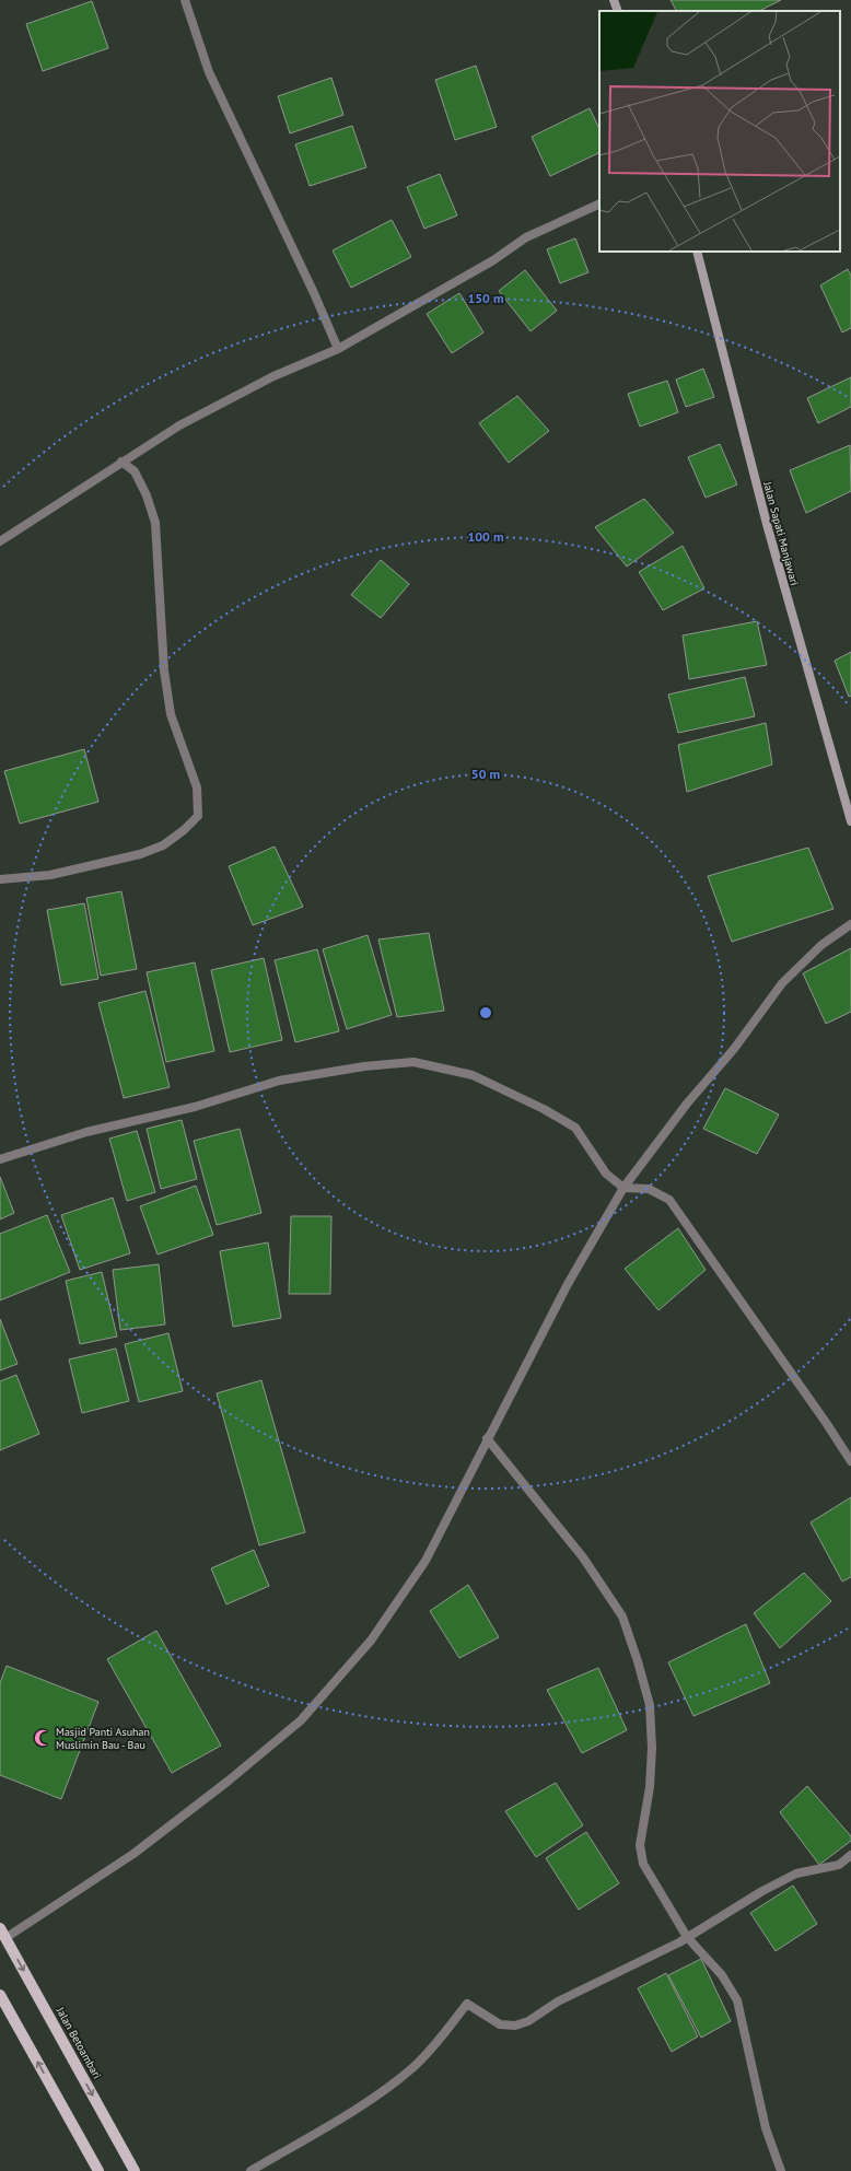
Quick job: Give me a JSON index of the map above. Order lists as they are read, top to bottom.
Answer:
{
  "streets": {
    "main road": ["Jalan Betoambari"],
    "street": ["Jalan Sapati Manjawari"]
  },
  "places": {
    "mosque": ["Masjid Panti Asuhan Muslimin Bau - Bau"]
  },
  "rings": ["150 m", "100 m", "50 m"]
}
